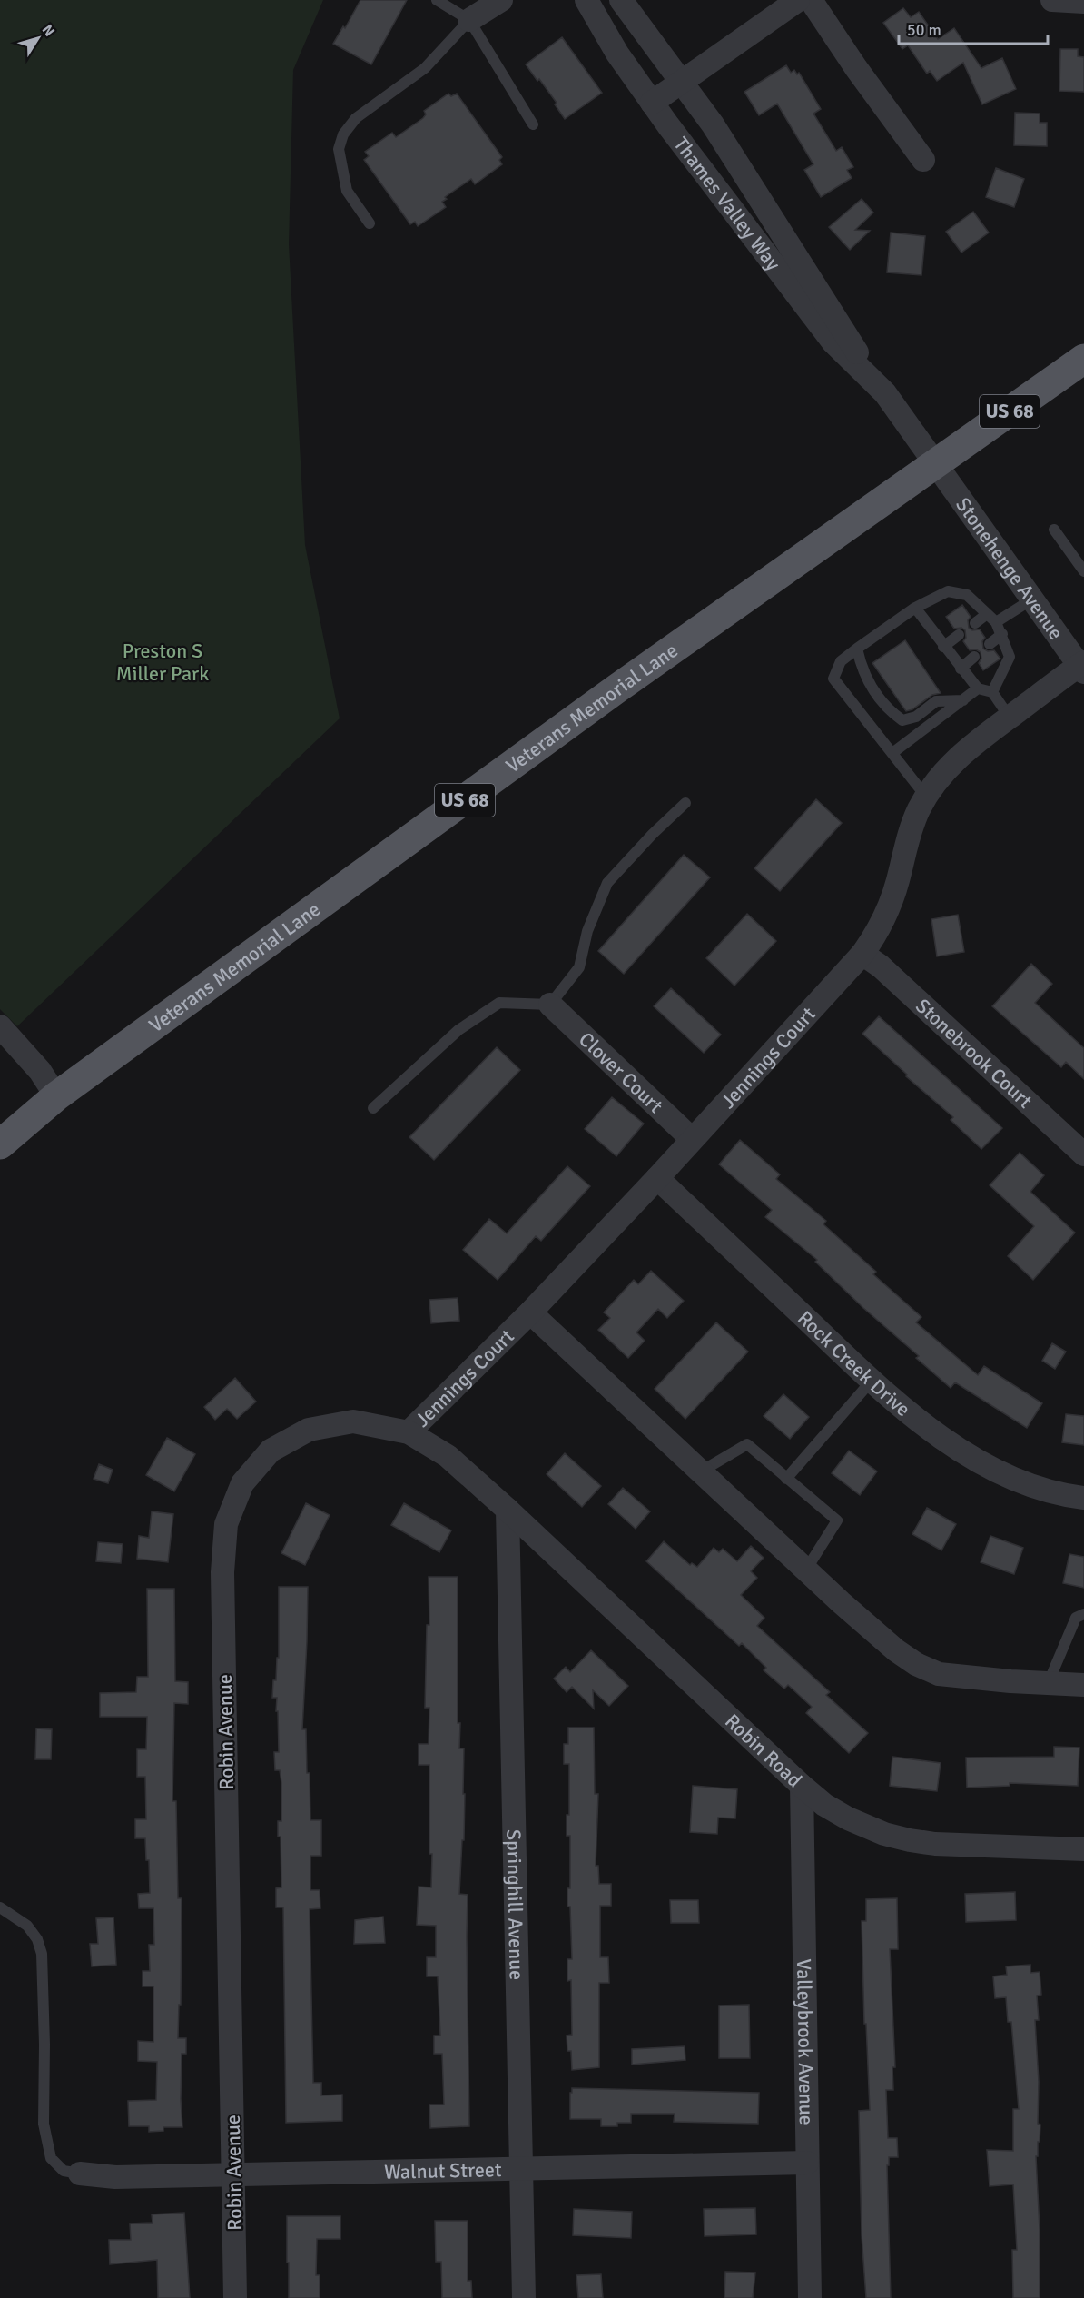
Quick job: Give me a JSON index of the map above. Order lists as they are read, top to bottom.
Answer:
{
  "streets": {
    "main road": ["US 68", "Veterans Memorial Lane"],
    "street": [
      "Thames Valley Way",
      "Stonehenge Avenue",
      "Stonebrook Court",
      "Jennings Court",
      "Clover Court",
      "Rock Creek Drive",
      "Robin Avenue",
      "Robin Road",
      "Springhill Avenue",
      "Valleybrook Avenue",
      "Walnut Street"
    ]
  },
  "crossings": [
    ["Thames Valley Way", "Stonehenge Avenue"],
    ["Thames Valley Way", "Veterans Memorial Lane"],
    ["Stonehenge Avenue", "Veterans Memorial Lane"],
    ["Stonehenge Avenue", "Jennings Court"],
    ["Stonebrook Court", "Jennings Court"],
    ["Jennings Court", "Clover Court"],
    ["Jennings Court", "Rock Creek Drive"],
    ["Jennings Court", "Robin Avenue"],
    ["Robin Avenue", "Robin Road"],
    ["Robin Avenue", "Springhill Avenue"],
    ["Robin Avenue", "Walnut Street"],
    ["Robin Road", "Springhill Avenue"],
    ["Robin Road", "Valleybrook Avenue"],
    ["Springhill Avenue", "Walnut Street"],
    ["Valleybrook Avenue", "Walnut Street"]
  ],
  "parks": ["Preston S Miller Park"],
  "scale_bar": "50 m",
  "north": "top right"
}
